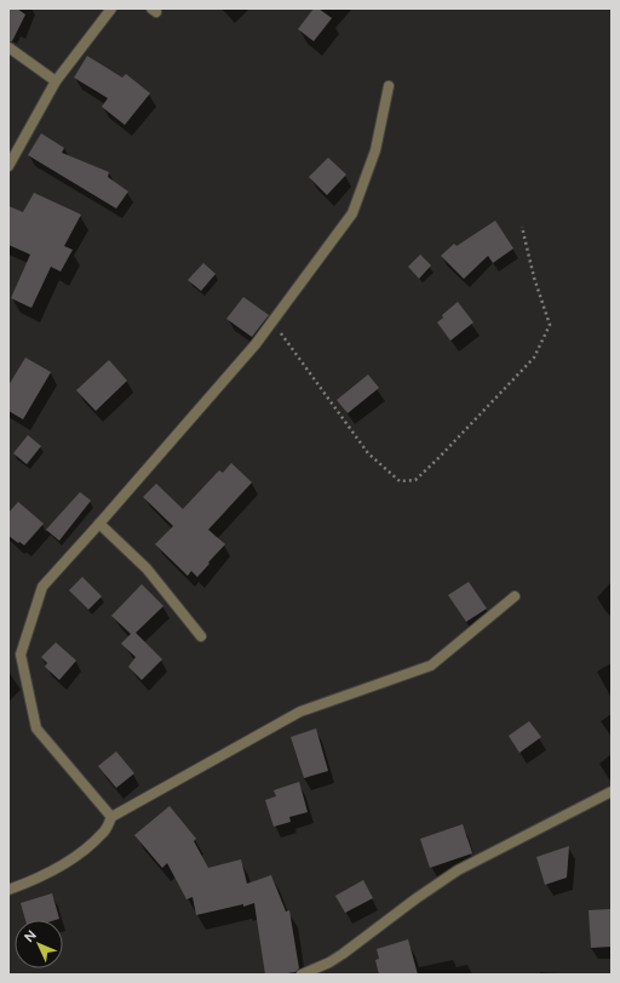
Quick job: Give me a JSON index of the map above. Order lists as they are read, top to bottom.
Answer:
{
  "north": "top left"
}
